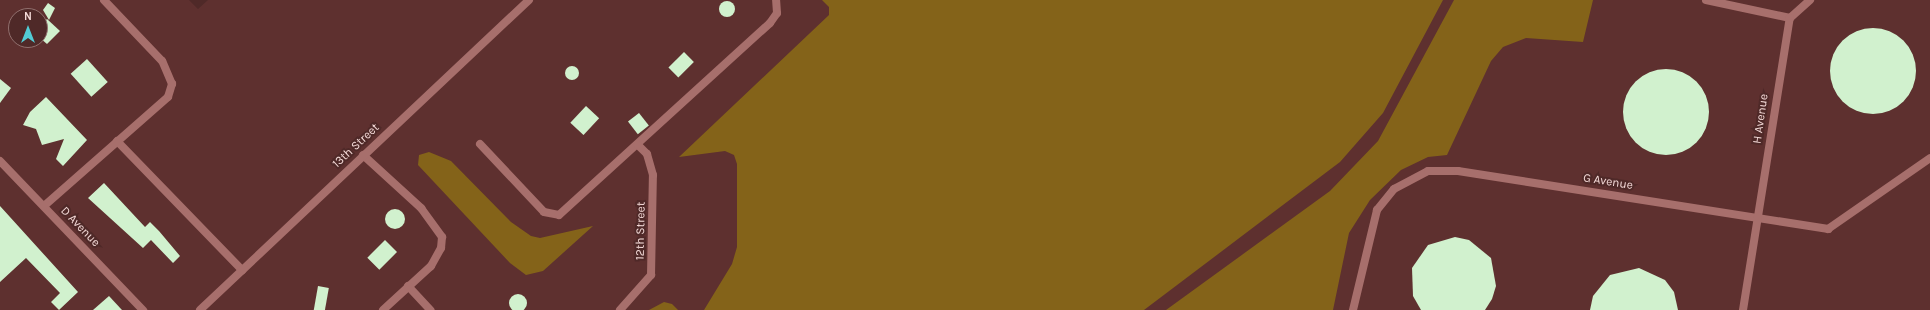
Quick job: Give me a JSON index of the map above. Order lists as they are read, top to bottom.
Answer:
{
  "streets": {
    "lane": [
      "H Avenue",
      "13th Street",
      "G Avenue",
      "D Avenue",
      "12th Street"
    ]
  },
  "crossings": [
    ["H Avenue", "G Avenue"]
  ],
  "north": "top"
}
